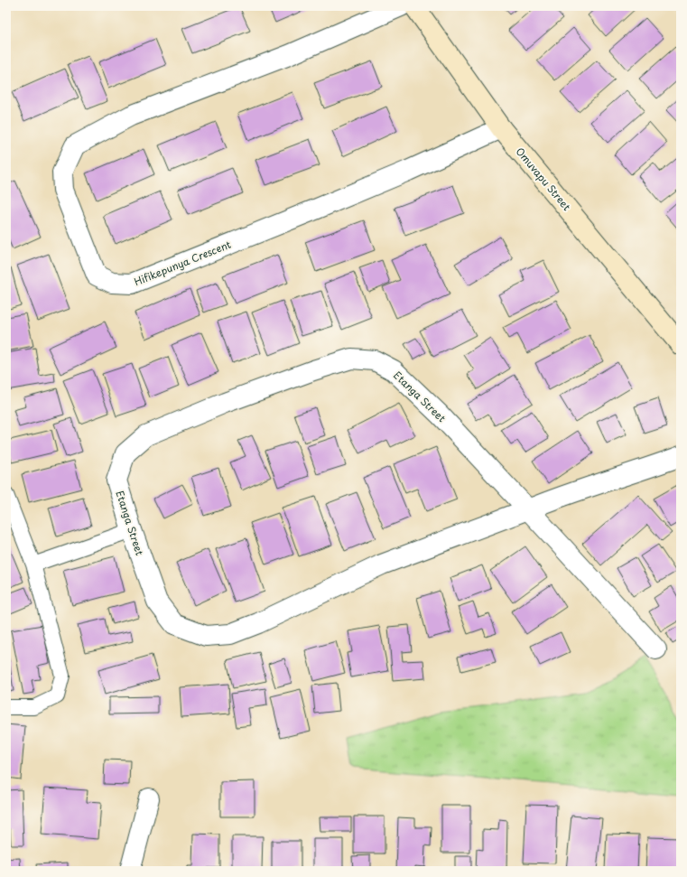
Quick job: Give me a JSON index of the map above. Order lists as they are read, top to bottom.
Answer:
{
  "streets": {
    "street": ["Omuvapu Street", "Hifikepunya Crescent", "Etanga Street"]
  },
  "crossings": [
    ["Omuvapu Street", "Hifikepunya Crescent"]
  ]
}
